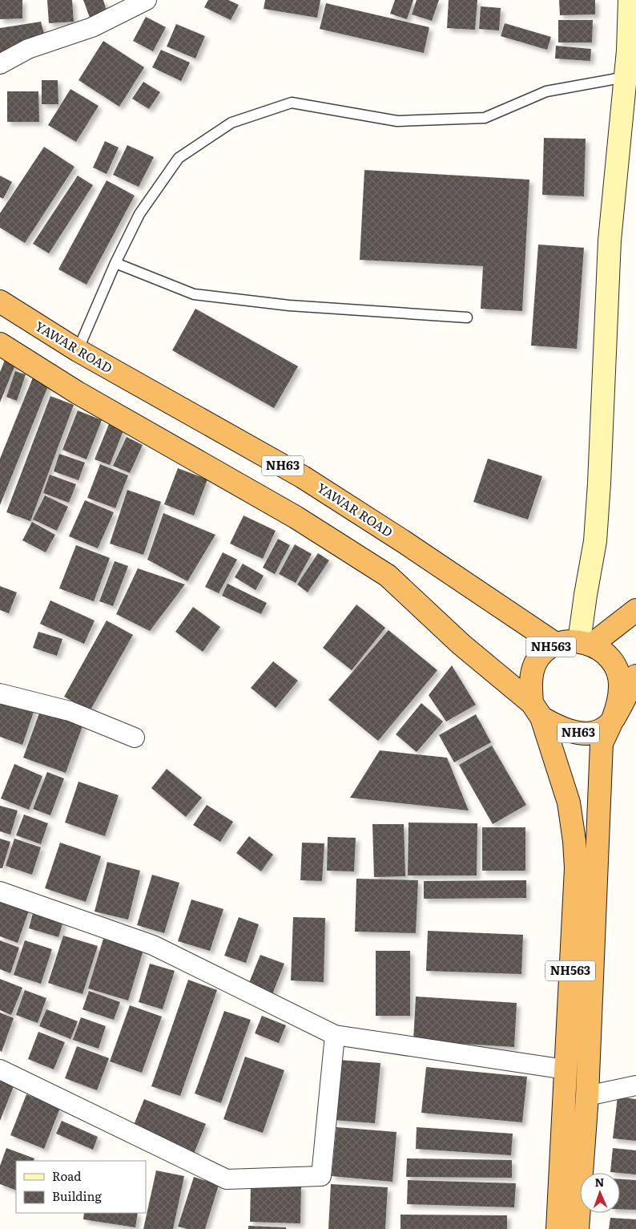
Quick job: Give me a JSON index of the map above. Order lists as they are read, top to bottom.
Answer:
{
  "streets": {
    "highway": ["YAWAR ROAD", "NH63", "NH563"]
  },
  "crossings": [
    ["YAWAR ROAD", "NH63"],
    ["YAWAR ROAD", "NH563"],
    ["NH63", "NH563"]
  ],
  "legend": ["Road", "Building"],
  "north": "top"
}
